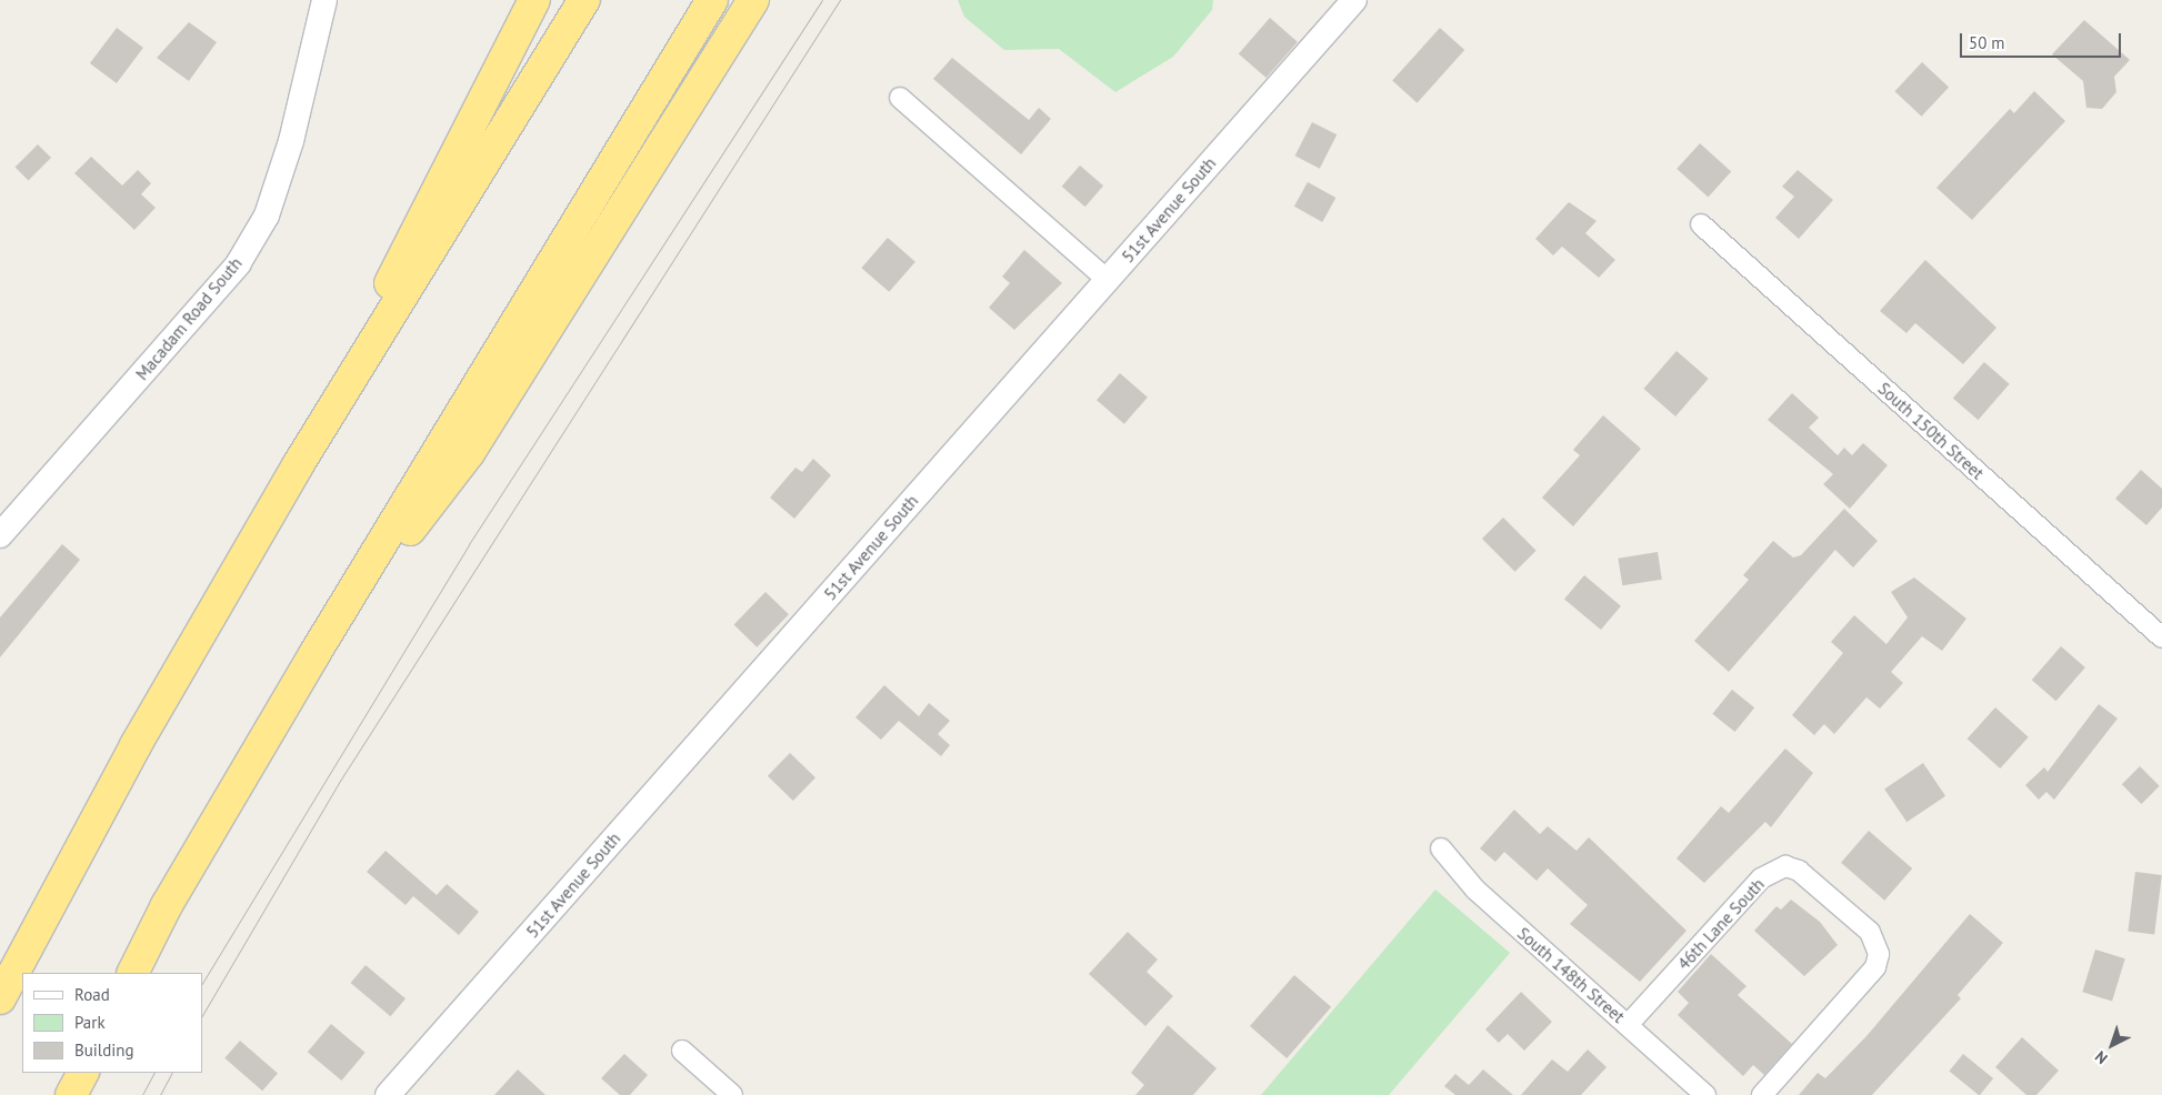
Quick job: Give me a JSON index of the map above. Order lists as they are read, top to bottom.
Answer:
{
  "streets": {
    "street": [
      "51st Avenue South",
      "Macadam Road South",
      "South 150th Street",
      "46th Lane South",
      "South 148th Street"
    ]
  },
  "crossings": [
    ["46th Lane South", "South 148th Street"]
  ],
  "legend": ["Road", "Park", "Building"],
  "scale_bar": "50 m",
  "north": "bottom left"
}
